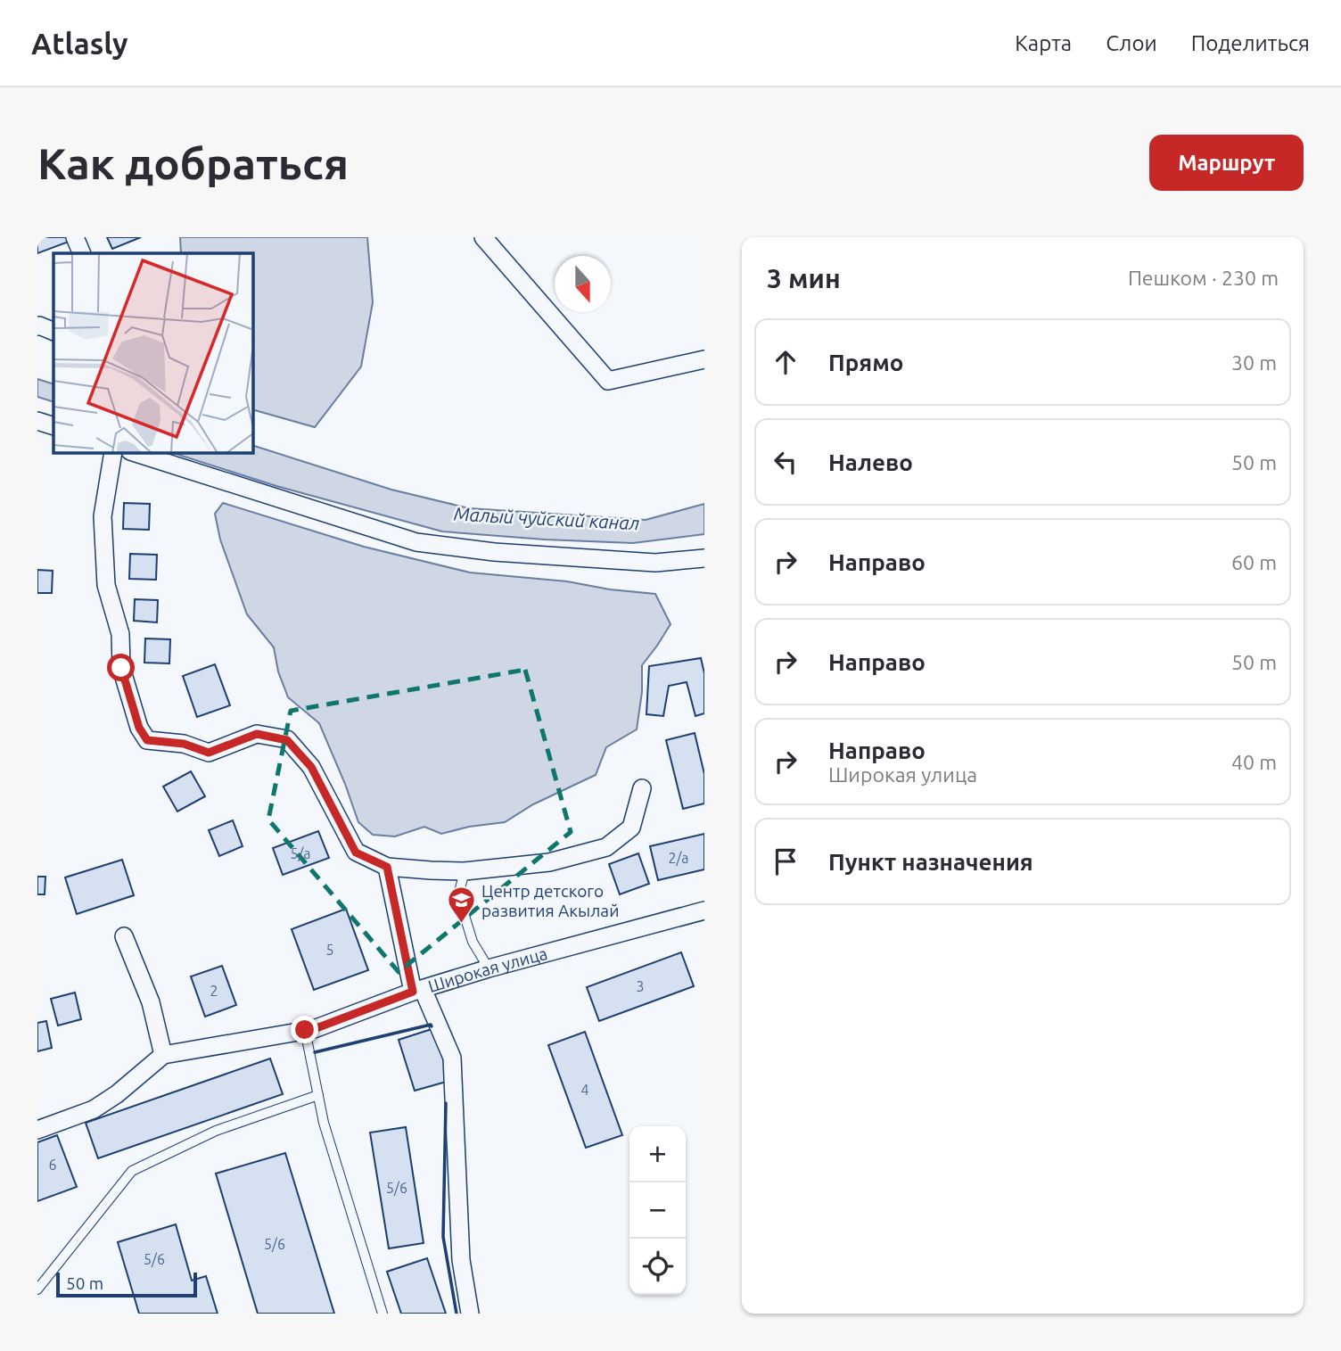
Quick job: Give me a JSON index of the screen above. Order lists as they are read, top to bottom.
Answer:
{
  "streets": {
    "street": ["Широкая улица"]
  },
  "water": ["Малый чуйский канал"],
  "places": {
    "school or university": ["Центр детского развития Акылай"]
  },
  "house_numbers": [
    "5/а",
    "2/а",
    "5",
    "3",
    "2",
    "4",
    "6",
    "5/6",
    "5/6",
    "5/6"
  ],
  "scale_bar": "50 m",
  "north": "bottom",
  "page": {
    "header": "Atlasly",
    "nav": ["Карта", "Слои", "Поделиться"],
    "buttons": "Маршрут",
    "title": "Как добраться",
    "heading": ["3 мин", "Пешком · 230 m"],
    "list": [
      ["Прямо", "30 m"],
      ["Налево", "50 m"],
      ["Направо", "60 m"],
      ["Направо", "50 m"],
      ["Направо", "Широкая улица", "40 m"],
      "Пункт назначения"
    ],
    "map_buttons": ["+", "−"],
    "scale": "50 m"
  }
}
